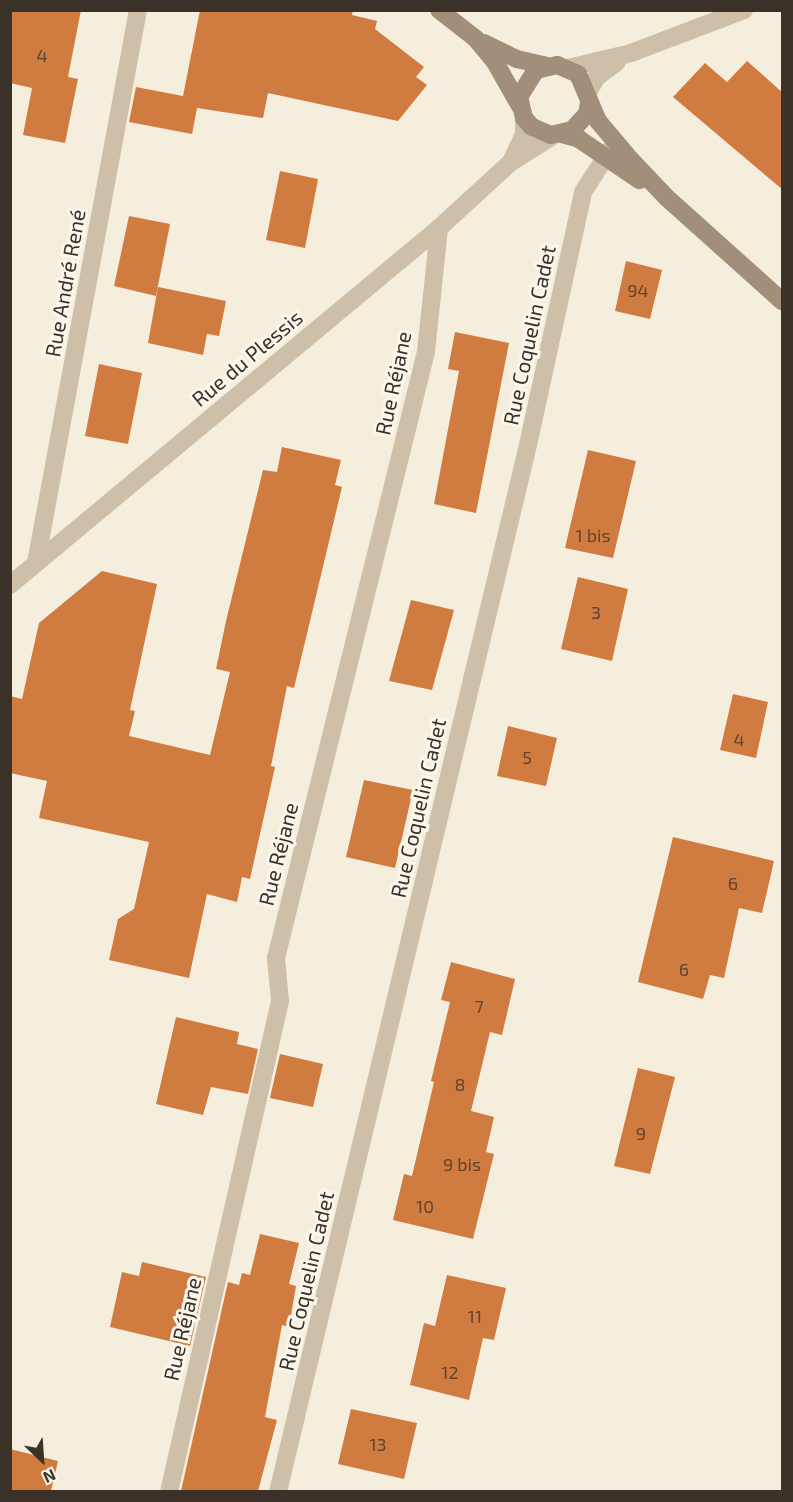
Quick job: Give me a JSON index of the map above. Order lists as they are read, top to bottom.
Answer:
{
  "streets": {
    "street": [
      "Rue André René",
      "Rue Coquelin Cadet",
      "Rue du Plessis",
      "Rue Réjane"
    ]
  },
  "crossings": [
    ["Rue André René", "Rue du Plessis"],
    ["Rue du Plessis", "Rue Réjane"]
  ],
  "house_numbers": [
    "4",
    "94",
    "1 bis",
    "3",
    "4",
    "5",
    "6",
    "6",
    "7",
    "8",
    "9",
    "9 bis",
    "10",
    "11",
    "12",
    "13"
  ],
  "north": "bottom right"
}
